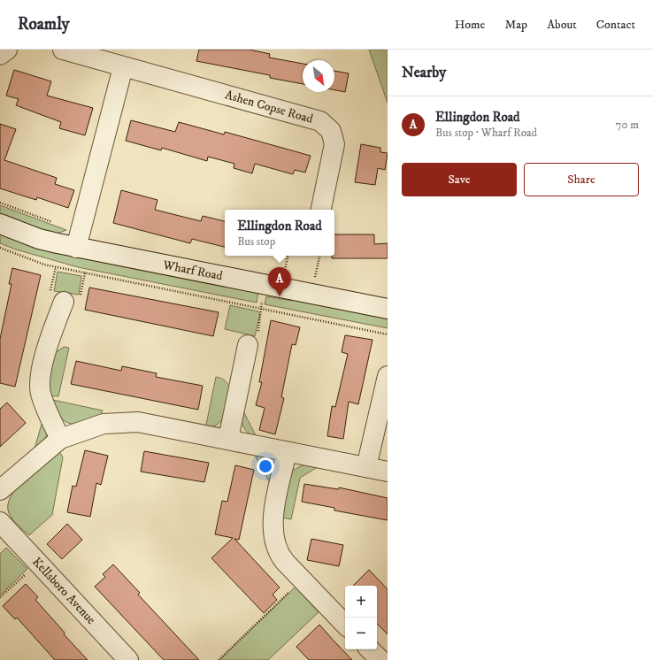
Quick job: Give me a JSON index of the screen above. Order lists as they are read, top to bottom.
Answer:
{
  "streets": {
    "street": ["Ashen Copse Road", "Wharf Road", "Kellsboro Avenue"]
  },
  "north": "bottom right",
  "page": {
    "header": "Roamly",
    "nav": [
      "Home",
      "Map",
      "About",
      "Contact"
    ],
    "heading": "Nearby",
    "list": [
      {
        "mark": "A",
        "name": "Ellingdon Road",
        "note": "Bus stop · Wharf Road",
        "value": "70 m"
      }
    ],
    "buttons": ["Save", "Share"],
    "popup": ["Ellingdon Road", "Bus stop"],
    "pins": "A",
    "map_buttons": ["+", "−"]
  }
}
